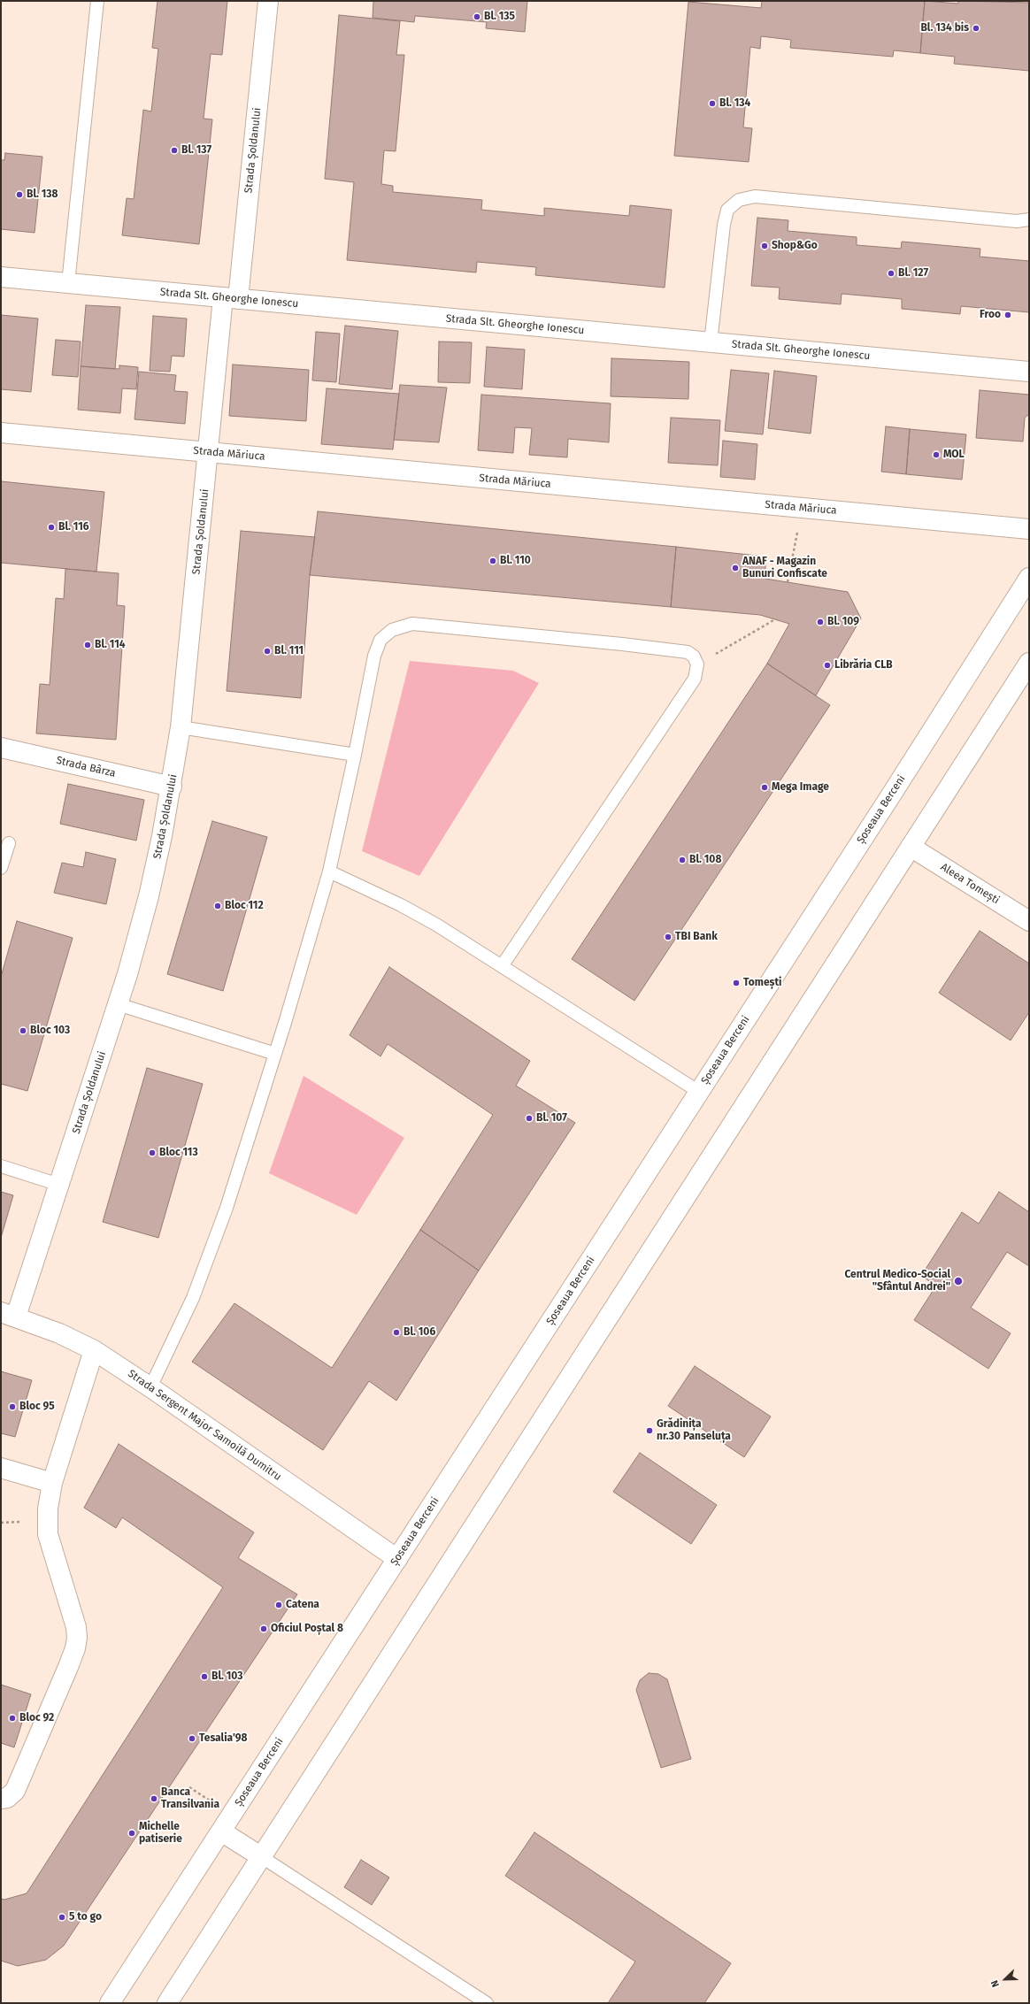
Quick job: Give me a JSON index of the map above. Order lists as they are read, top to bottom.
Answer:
{
  "streets": {
    "street": [
      "Strada Șoldanului",
      "Strada Slt. Gheorghe Ionescu",
      "Strada Măriuca",
      "Strada Bârza",
      "Șoseaua Berceni",
      "Aleea Tomești",
      "Strada Sergent Major Samoilă Dumitru"
    ]
  },
  "crossings": [
    ["Strada Șoldanului", "Strada Slt. Gheorghe Ionescu"],
    ["Strada Șoldanului", "Strada Măriuca"],
    ["Strada Șoldanului", "Strada Bârza"],
    ["Strada Șoldanului", "Strada Sergent Major Samoilă Dumitru"],
    ["Șoseaua Berceni", "Strada Sergent Major Samoilă Dumitru"]
  ],
  "places": [
    "Bl. 135",
    "Bl. 134 bis",
    "Bl. 134",
    "Bl. 137",
    "Bl. 138",
    "Shop&Go",
    "Bl. 127",
    "Froo",
    "MOL",
    "Bl. 116",
    "Bl. 110",
    "ANAF - Magazin Bunuri Confiscate",
    "Bl. 109",
    "Bl. 114",
    "Bl. 111",
    "Librăria CLB",
    "Mega Image",
    "Bl. 108",
    "Bloc 112",
    "TBI Bank",
    "Tomești",
    "Bloc 103",
    "Bl. 107",
    "Bloc 113",
    "Centrul Medico-Social \"Sfântul Andrei\"",
    "Bl. 106",
    "Bloc 95",
    "Grădinița nr.30 Panseluța",
    "Catena",
    "Oficiul Poștal 8",
    "Bl. 103",
    "Bloc 92",
    "Tesalia'98",
    "Banca Transilvania",
    "Michelle patiserie",
    "5 to go"
  ],
  "north": "bottom left"
}
